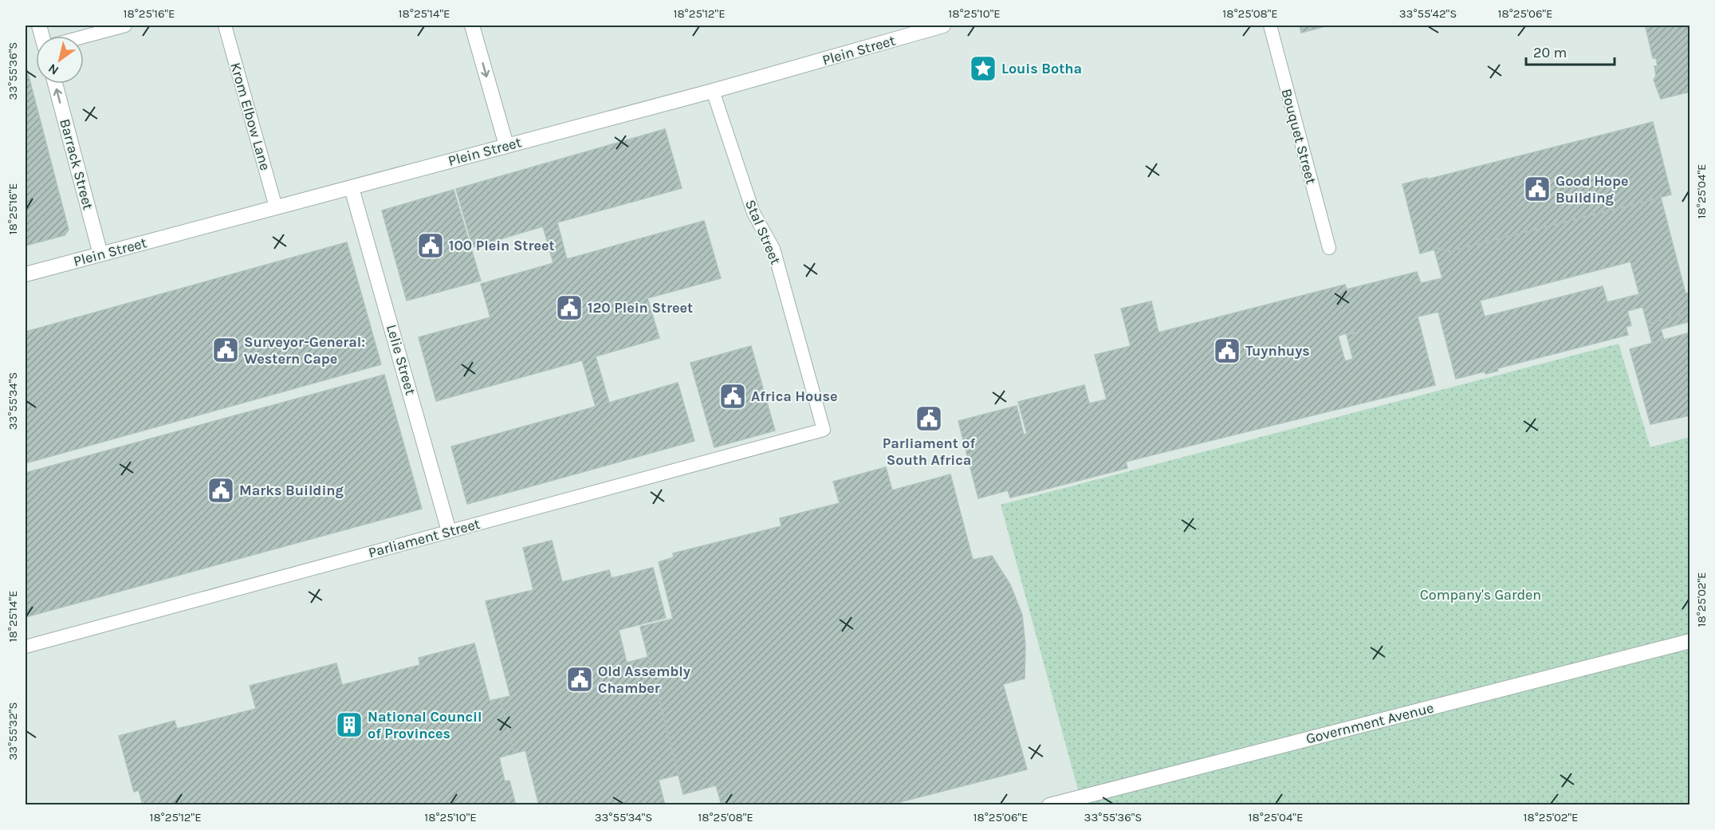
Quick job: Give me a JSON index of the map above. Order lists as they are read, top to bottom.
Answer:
{
  "streets": {
    "street": [
      "Plein Street",
      "Barrack Street",
      "Lelie Street",
      "Government Avenue"
    ],
    "lane": [
      "Krom Elbow Lane",
      "Bouquet Street",
      "Stal Street",
      "Parliament Street"
    ]
  },
  "crossings": [
    ["Plein Street", "Krom Elbow Lane"],
    ["Plein Street", "Barrack Street"],
    ["Plein Street", "Stal Street"],
    ["Plein Street", "Lelie Street"],
    ["Stal Street", "Parliament Street"],
    ["Lelie Street", "Parliament Street"]
  ],
  "one_way": ["Barrack Street"],
  "parks": ["Company's Garden"],
  "places": {
    "place": ["Louis Botha"],
    "public building": [
      "Good Hope Building",
      "100 Plein Street",
      "120 Plein Street",
      "Surveyor-General: Western Cape",
      "Tuynhuys",
      "Africa House",
      "Parliament of South Africa",
      "Marks Building",
      "Old Assembly Chamber"
    ],
    "building": ["National Council of Provinces"]
  },
  "scale_bar": "20 m",
  "north": "bottom left",
  "coordinates": [
    "18°25'16\"E",
    "18°25'14\"E",
    "18°25'12\"E",
    "18°25'10\"E",
    "18°25'08\"E",
    "33°55'42\"S",
    "18°25'06\"E",
    "33°55'36\"S",
    "18°25'04\"E",
    "33°55'34\"S",
    "18°25'02\"E",
    "33°55'32\"S"
  ]
}
